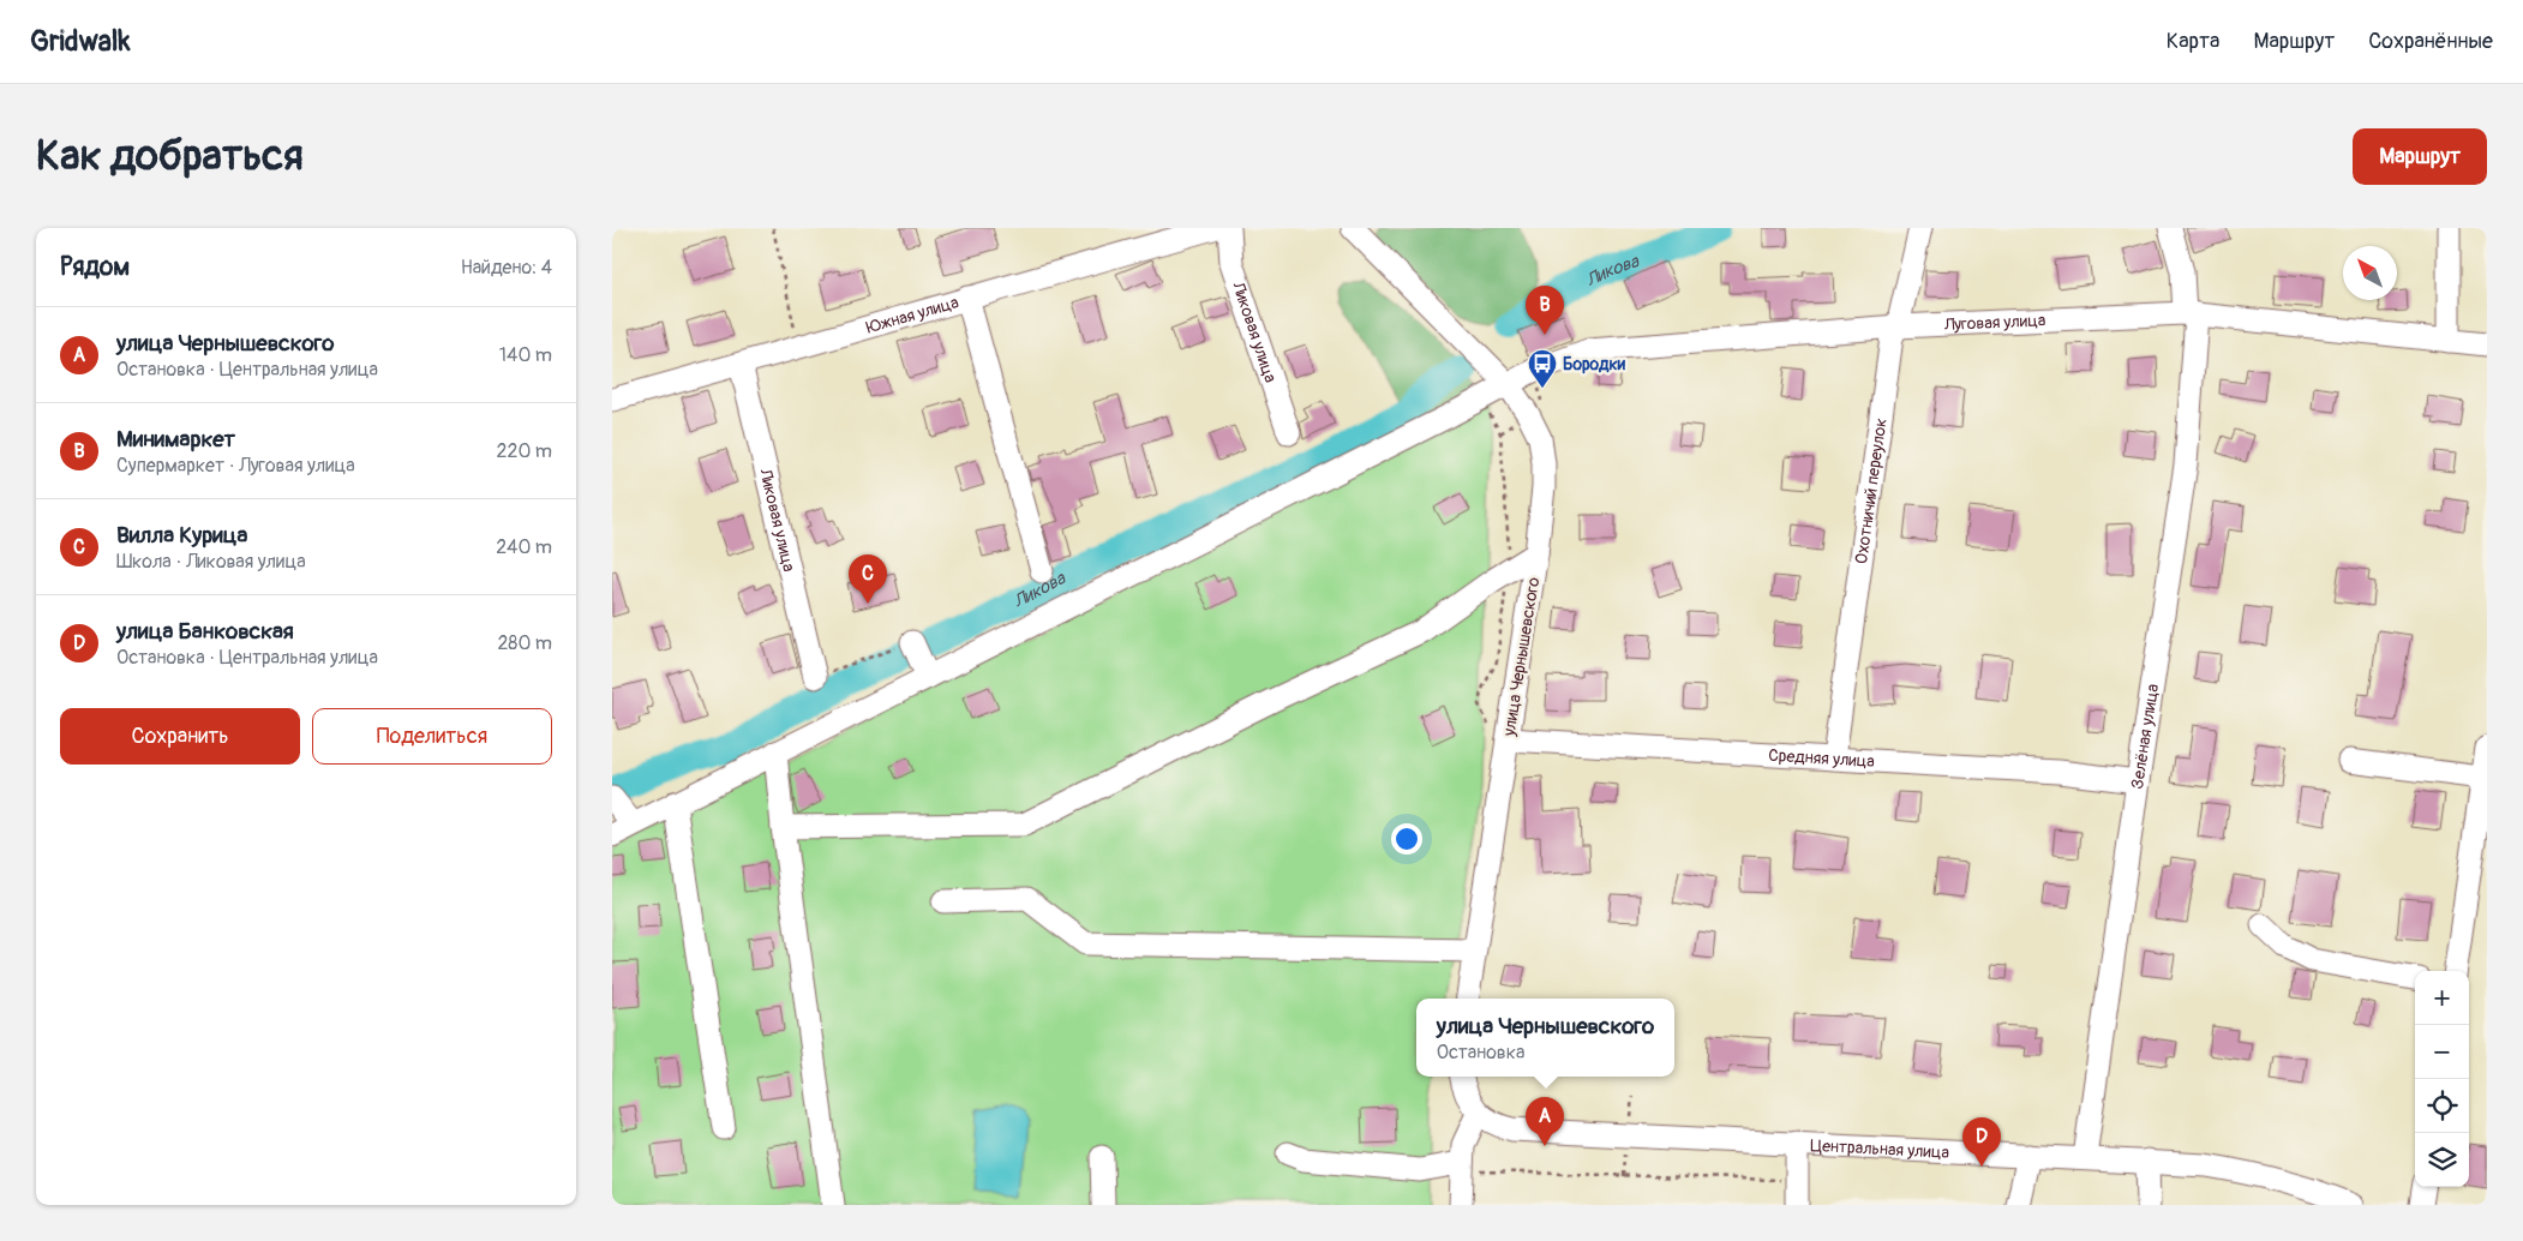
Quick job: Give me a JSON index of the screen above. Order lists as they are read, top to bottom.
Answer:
{
  "streets": {
    "street": [
      "Южная улица",
      "Луговая улица",
      "Ликовая улица",
      "Охотничий переулок",
      "улица Чернышевского",
      "Зелёная улица",
      "Средняя улица",
      "Центральная улица"
    ]
  },
  "crossings": [
    ["Южная улица", "Ликовая улица"],
    ["Луговая улица", "Охотничий переулок"],
    ["Луговая улица", "улица Чернышевского"],
    ["Луговая улица", "Зелёная улица"],
    ["Охотничий переулок", "Средняя улица"],
    ["улица Чернышевского", "Средняя улица"],
    ["Зелёная улица", "Средняя улица"],
    ["Зелёная улица", "Центральная улица"]
  ],
  "water": ["Ликова"],
  "places": {
    "bus stop": ["Бородки"]
  },
  "north": "top left",
  "page": {
    "header": "Gridwalk",
    "nav": ["Карта", "Маршрут", "Сохранённые"],
    "buttons": [
      "Маршрут",
      ["Сохранить", "Поделиться"]
    ],
    "title": "Как добраться",
    "heading": ["Рядом", "Найдено: 4"],
    "pins": [
      "B",
      "C",
      "A",
      "D"
    ],
    "list": [
      {
        "mark": "A",
        "name": "улица Чернышевского",
        "note": "Остановка · Центральная улица",
        "value": "140 m"
      },
      {
        "mark": "B",
        "name": "Минимаркет",
        "note": "Супермаркет · Луговая улица",
        "value": "220 m"
      },
      {
        "mark": "C",
        "name": "Вилла Курица",
        "note": "Школа · Ликовая улица",
        "value": "240 m"
      },
      {
        "mark": "D",
        "name": "улица Банковская",
        "note": "Остановка · Центральная улица",
        "value": "280 m"
      }
    ],
    "map_buttons": ["+", "−"],
    "popup": ["улица Чернышевского", "Остановка"]
  }
}
